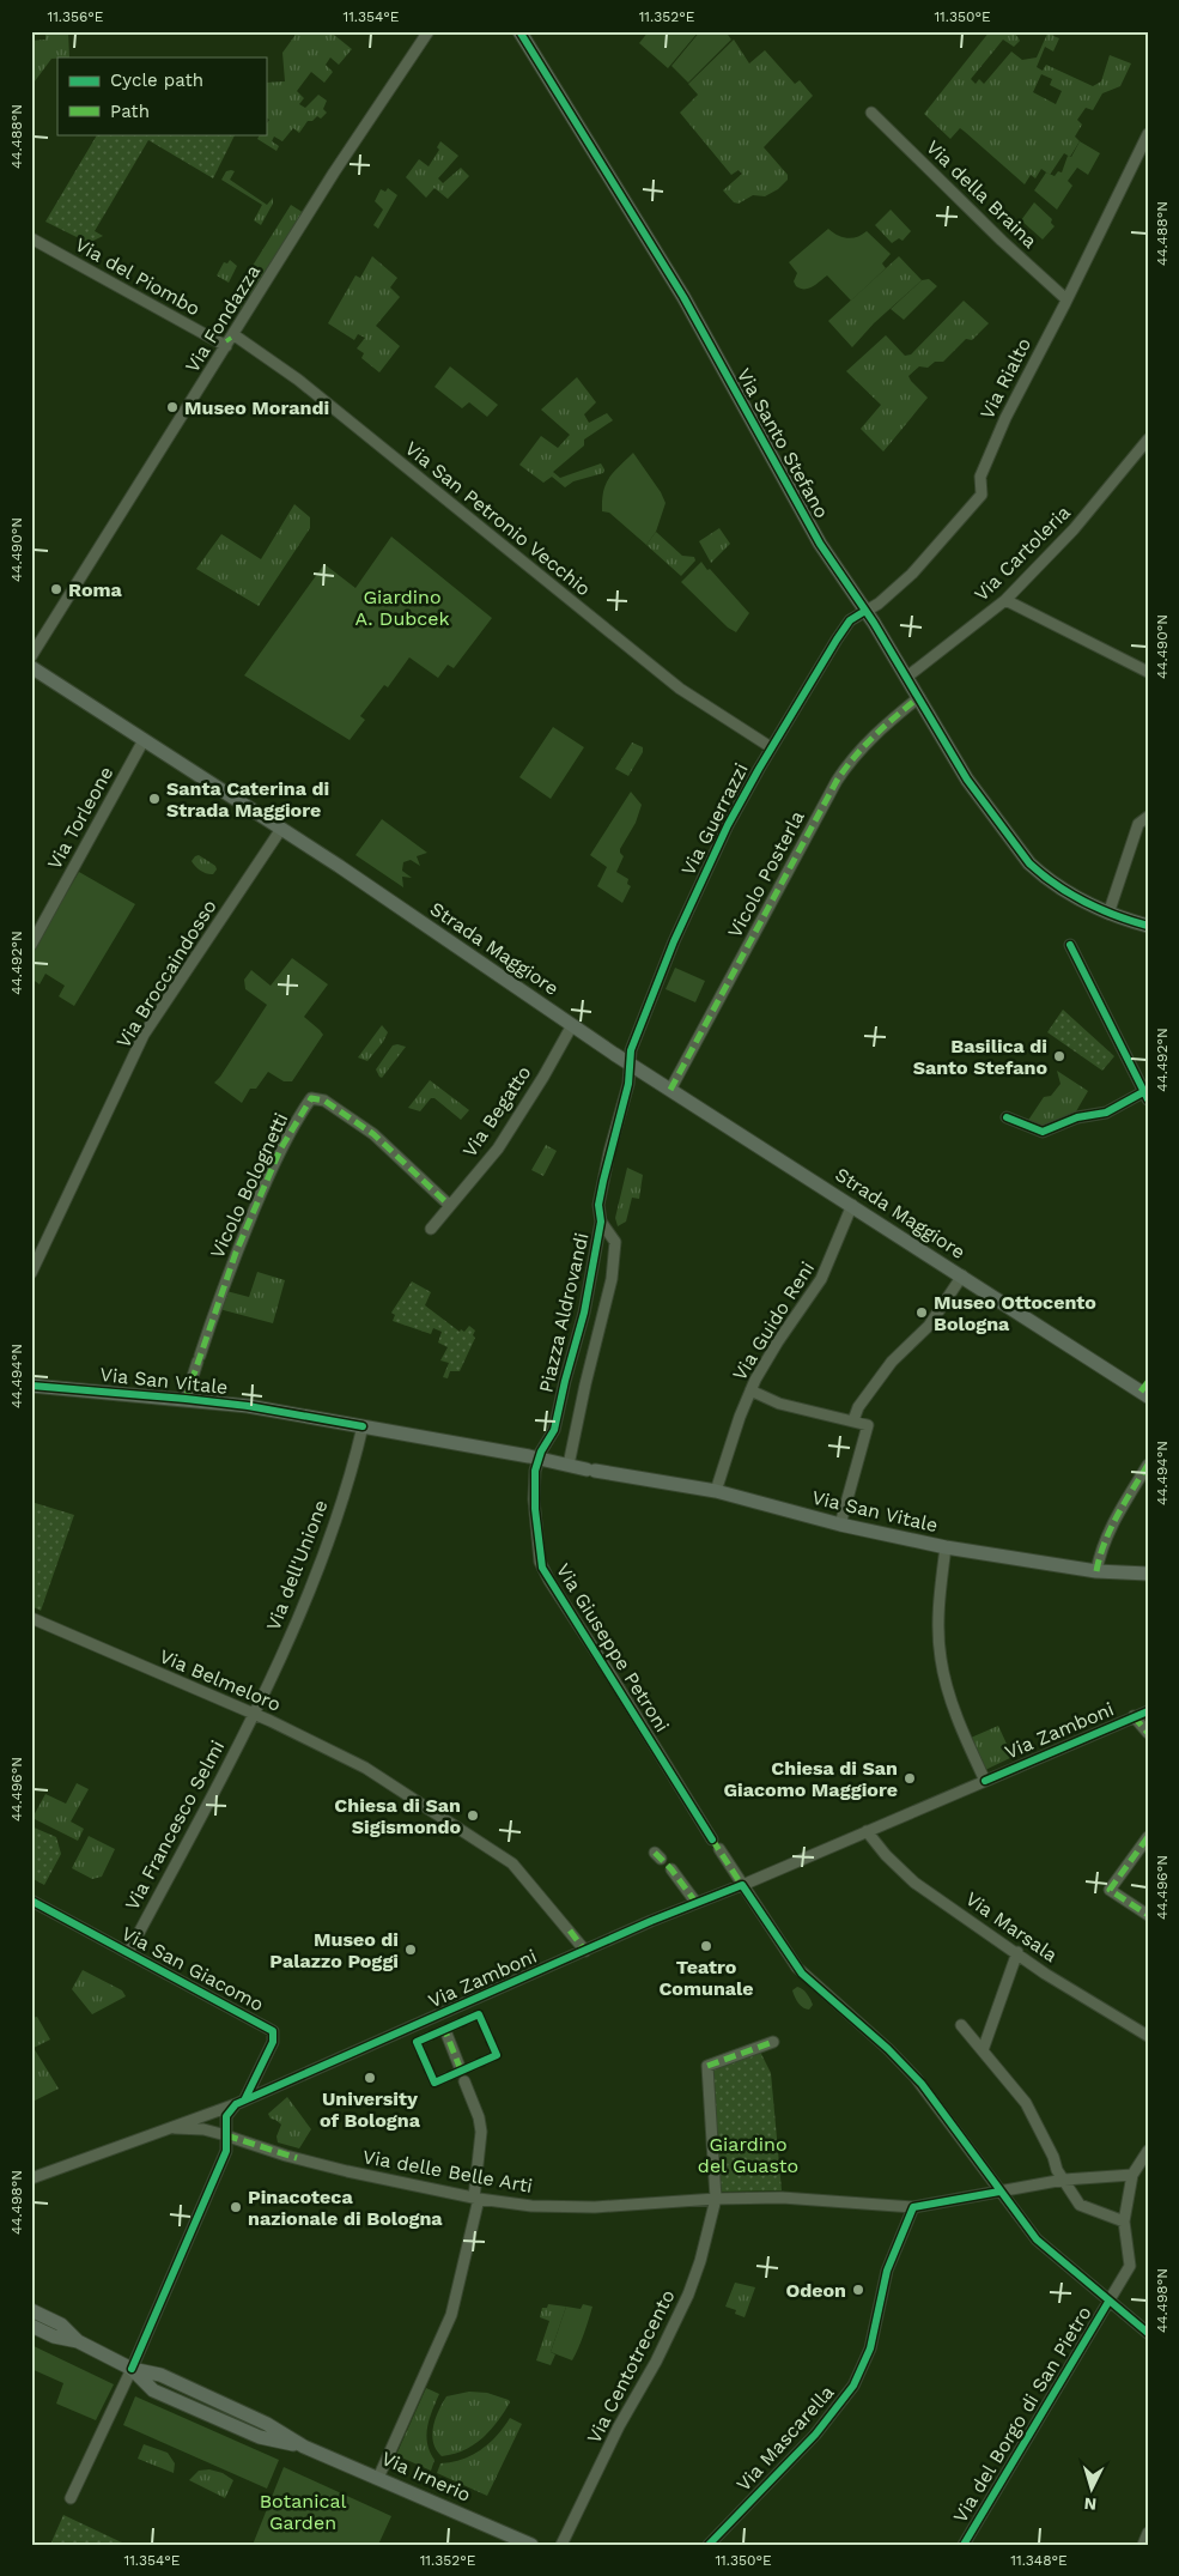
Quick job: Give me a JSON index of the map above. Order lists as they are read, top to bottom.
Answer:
{
  "streets": {
    "street": [
      "Via della Braina",
      "Via del Piombo",
      "Via Fondazza",
      "Via Rialto",
      "Via Santo Stefano",
      "Via San Petronio Vecchio",
      "Via Cartoleria",
      "Via Torleone",
      "Via Guerrazzi",
      "Vicolo Posterla",
      "Strada Maggiore",
      "Via Broccaindosso",
      "Via Begatto",
      "Vicolo Bolognetti",
      "Piazza Aldrovandi",
      "Via Guido Reni",
      "Via San Vitale",
      "Via dell'Unione",
      "Via Giuseppe Petroni",
      "Via Belmeloro",
      "Via Zamboni",
      "Via Francesco Selmi",
      "Via Marsala",
      "Via San Giacomo",
      "Via delle Belle Arti",
      "Via Centotrecento",
      "Via del Borgo di San Pietro",
      "Via Mascarella",
      "Via Irnerio"
    ]
  },
  "crossings": [
    ["Via della Braina", "Via Rialto"],
    ["Via del Piombo", "Via Fondazza"],
    ["Via del Piombo", "Via San Petronio Vecchio"],
    ["Via Fondazza", "Via San Petronio Vecchio"],
    ["Via Rialto", "Via Santo Stefano"],
    ["Via Rialto", "Via Guerrazzi"],
    ["Via Santo Stefano", "Via Cartoleria"],
    ["Via Santo Stefano", "Via Guerrazzi"],
    ["Via Santo Stefano", "Vicolo Posterla"],
    ["Via San Petronio Vecchio", "Via Guerrazzi"],
    ["Via Torleone", "Strada Maggiore"],
    ["Via Guerrazzi", "Strada Maggiore"],
    ["Via Guerrazzi", "Piazza Aldrovandi"],
    ["Vicolo Posterla", "Strada Maggiore"],
    ["Strada Maggiore", "Via Broccaindosso"],
    ["Strada Maggiore", "Via Begatto"],
    ["Strada Maggiore", "Piazza Aldrovandi"],
    ["Strada Maggiore", "Via Guido Reni"],
    ["Via Begatto", "Vicolo Bolognetti"],
    ["Vicolo Bolognetti", "Via San Vitale"],
    ["Piazza Aldrovandi", "Via San Vitale"],
    ["Piazza Aldrovandi", "Via Giuseppe Petroni"],
    ["Via Guido Reni", "Via San Vitale"],
    ["Via San Vitale", "Via dell'Unione"],
    ["Via San Vitale", "Via Giuseppe Petroni"],
    ["Via dell'Unione", "Via Belmeloro"],
    ["Via dell'Unione", "Via Francesco Selmi"],
    ["Via Belmeloro", "Via Zamboni"],
    ["Via Belmeloro", "Via Francesco Selmi"],
    ["Via Zamboni", "Via Marsala"],
    ["Via Zamboni", "Via San Giacomo"],
    ["Via Zamboni", "Via delle Belle Arti"],
    ["Via Francesco Selmi", "Via San Giacomo"],
    ["Via delle Belle Arti", "Via Centotrecento"],
    ["Via delle Belle Arti", "Via del Borgo di San Pietro"],
    ["Via delle Belle Arti", "Via Mascarella"]
  ],
  "parks": ["Giardino A. Dubcek", "Giardino del Guasto", "Botanical Garden"],
  "places": [
    "Museo Morandi",
    "Roma",
    "Santa Caterina di Strada Maggiore",
    "Basilica di Santo Stefano",
    "Museo Ottocento Bologna",
    "Chiesa di San Giacomo Maggiore",
    "Chiesa di San Sigismondo",
    "Teatro Comunale",
    "Museo di Palazzo Poggi",
    "University of Bologna",
    "Pinacoteca nazionale di Bologna",
    "Odeon"
  ],
  "legend": ["Cycle path", "Path"],
  "north": "bottom",
  "coordinates": [
    "11.356°E",
    "11.354°E",
    "11.352°E",
    "11.350°E",
    "44.488°N",
    "44.490°N",
    "44.492°N",
    "44.494°N",
    "44.496°N",
    "44.498°N",
    "11.348°E"
  ]
}
